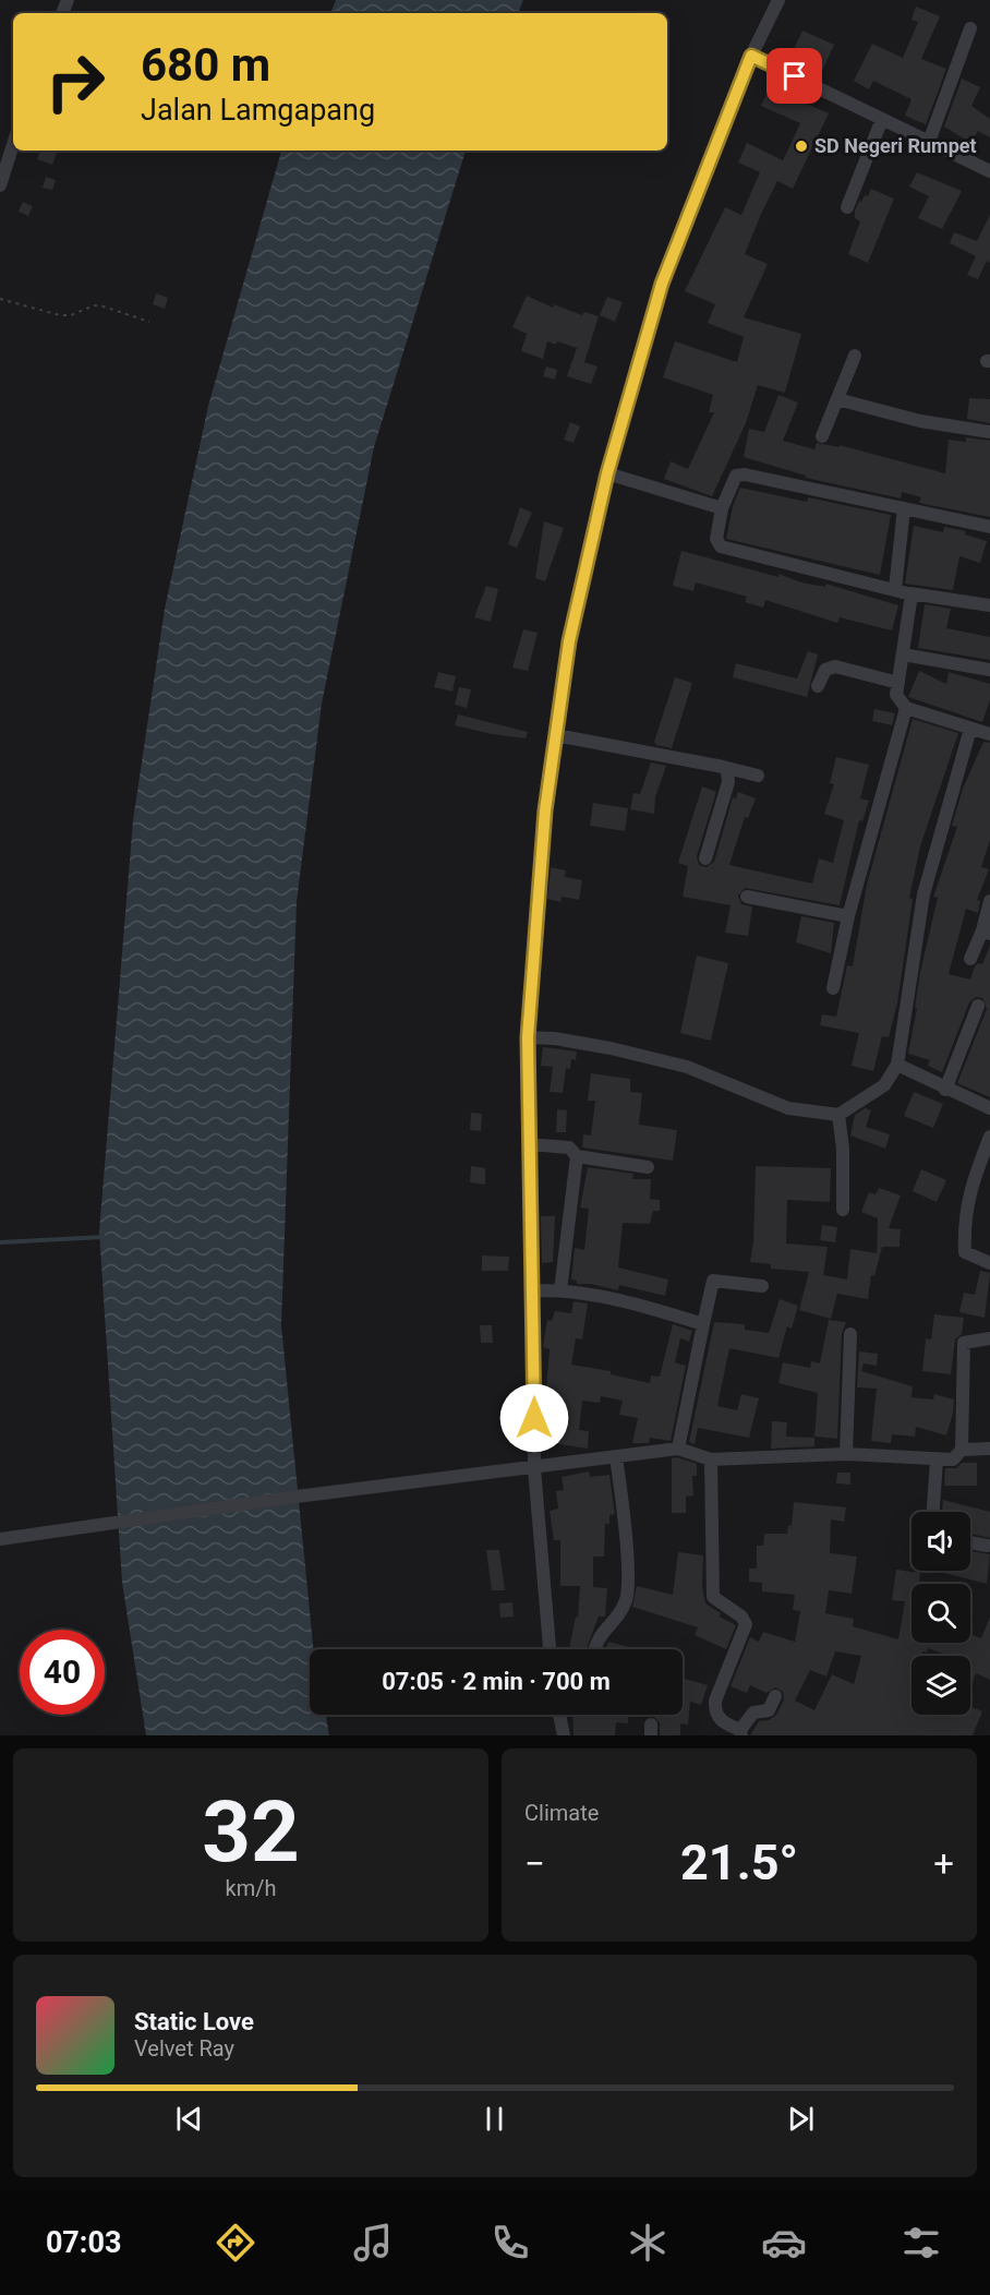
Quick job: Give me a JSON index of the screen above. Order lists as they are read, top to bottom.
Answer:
{
  "places": ["SD Negeri Rumpet"],
  "page": {
    "turn": ["680 m", "Jalan Lamgapang"],
    "limit": "40",
    "trip": "07:05 · 2 min · 700 m",
    "tile": [
      ["32", "km/h"],
      "Climate"
    ],
    "heat": ["−", "21.5°", "+"],
    "song": ["Static Love", "Velvet Ray"],
    "tabs": "07:03"
  }
}
